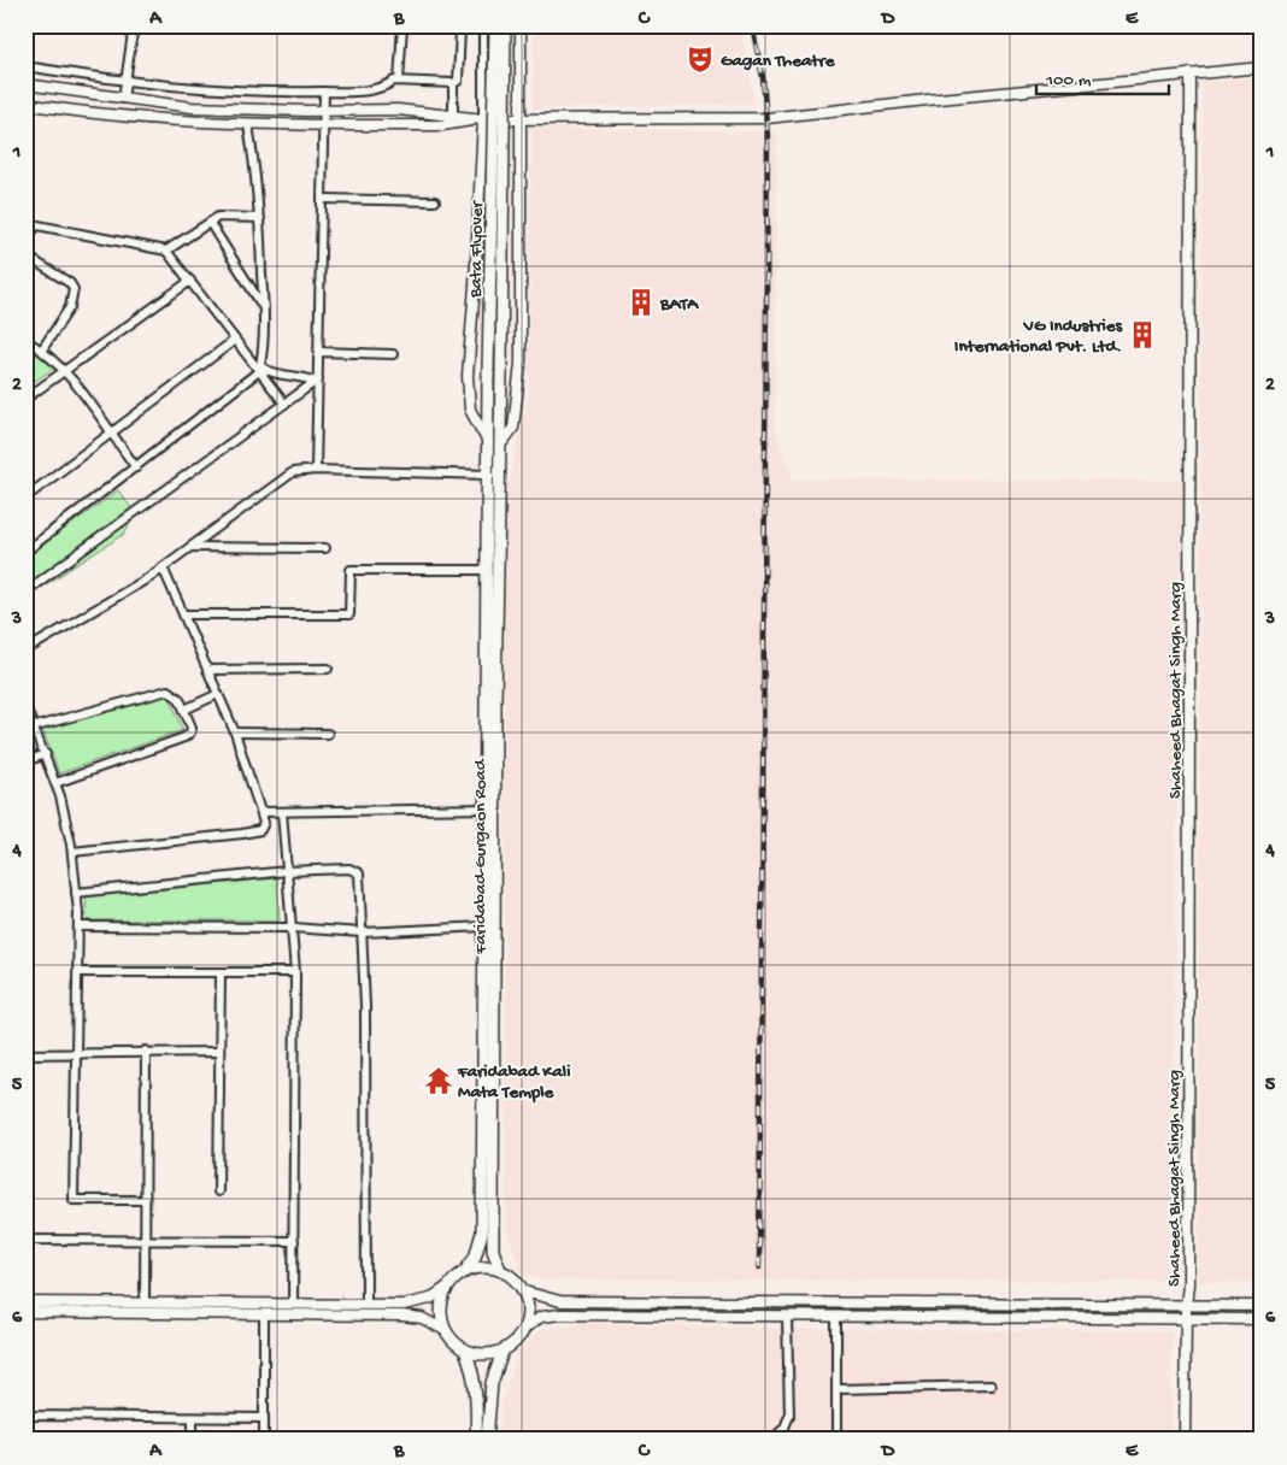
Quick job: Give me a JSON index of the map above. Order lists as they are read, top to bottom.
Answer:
{
  "streets": {
    "main road": ["Bata Flyover", "Faridabad-Gurgaon Road"],
    "street": ["Shaheed Bhagat Singh Marg"]
  },
  "crossings": [
    ["Bata Flyover", "Faridabad-Gurgaon Road"]
  ],
  "places": {
    "theatre": ["Gagan Theatre"],
    "building": ["BATA", "VG Industries International Pvt. Ltd."],
    "temple": ["Faridabad Kali Mata Temple"]
  },
  "scale_bar": "100 m",
  "grid": {
    "columns": [
      "A",
      "B",
      "C",
      "D",
      "E"
    ],
    "rows": [
      "1",
      "2",
      "3",
      "4",
      "5",
      "6"
    ]
  }
}
